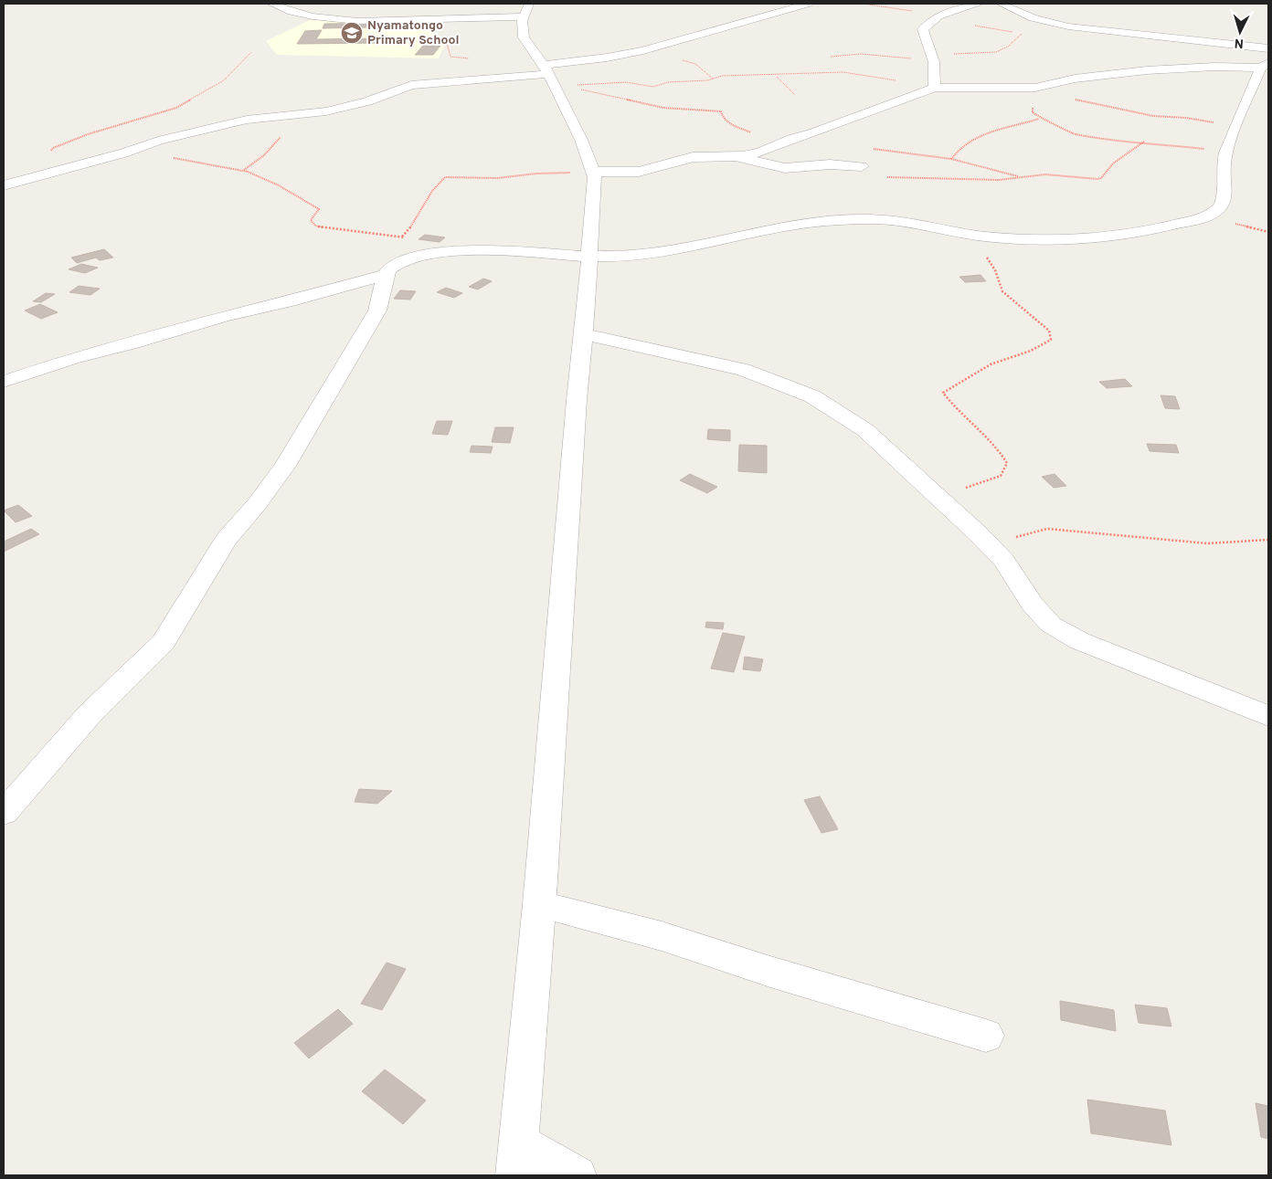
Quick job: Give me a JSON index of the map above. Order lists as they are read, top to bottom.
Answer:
{
  "places": {
    "school or university": ["Nyamatongo Primary School"]
  },
  "north": "bottom"
}
